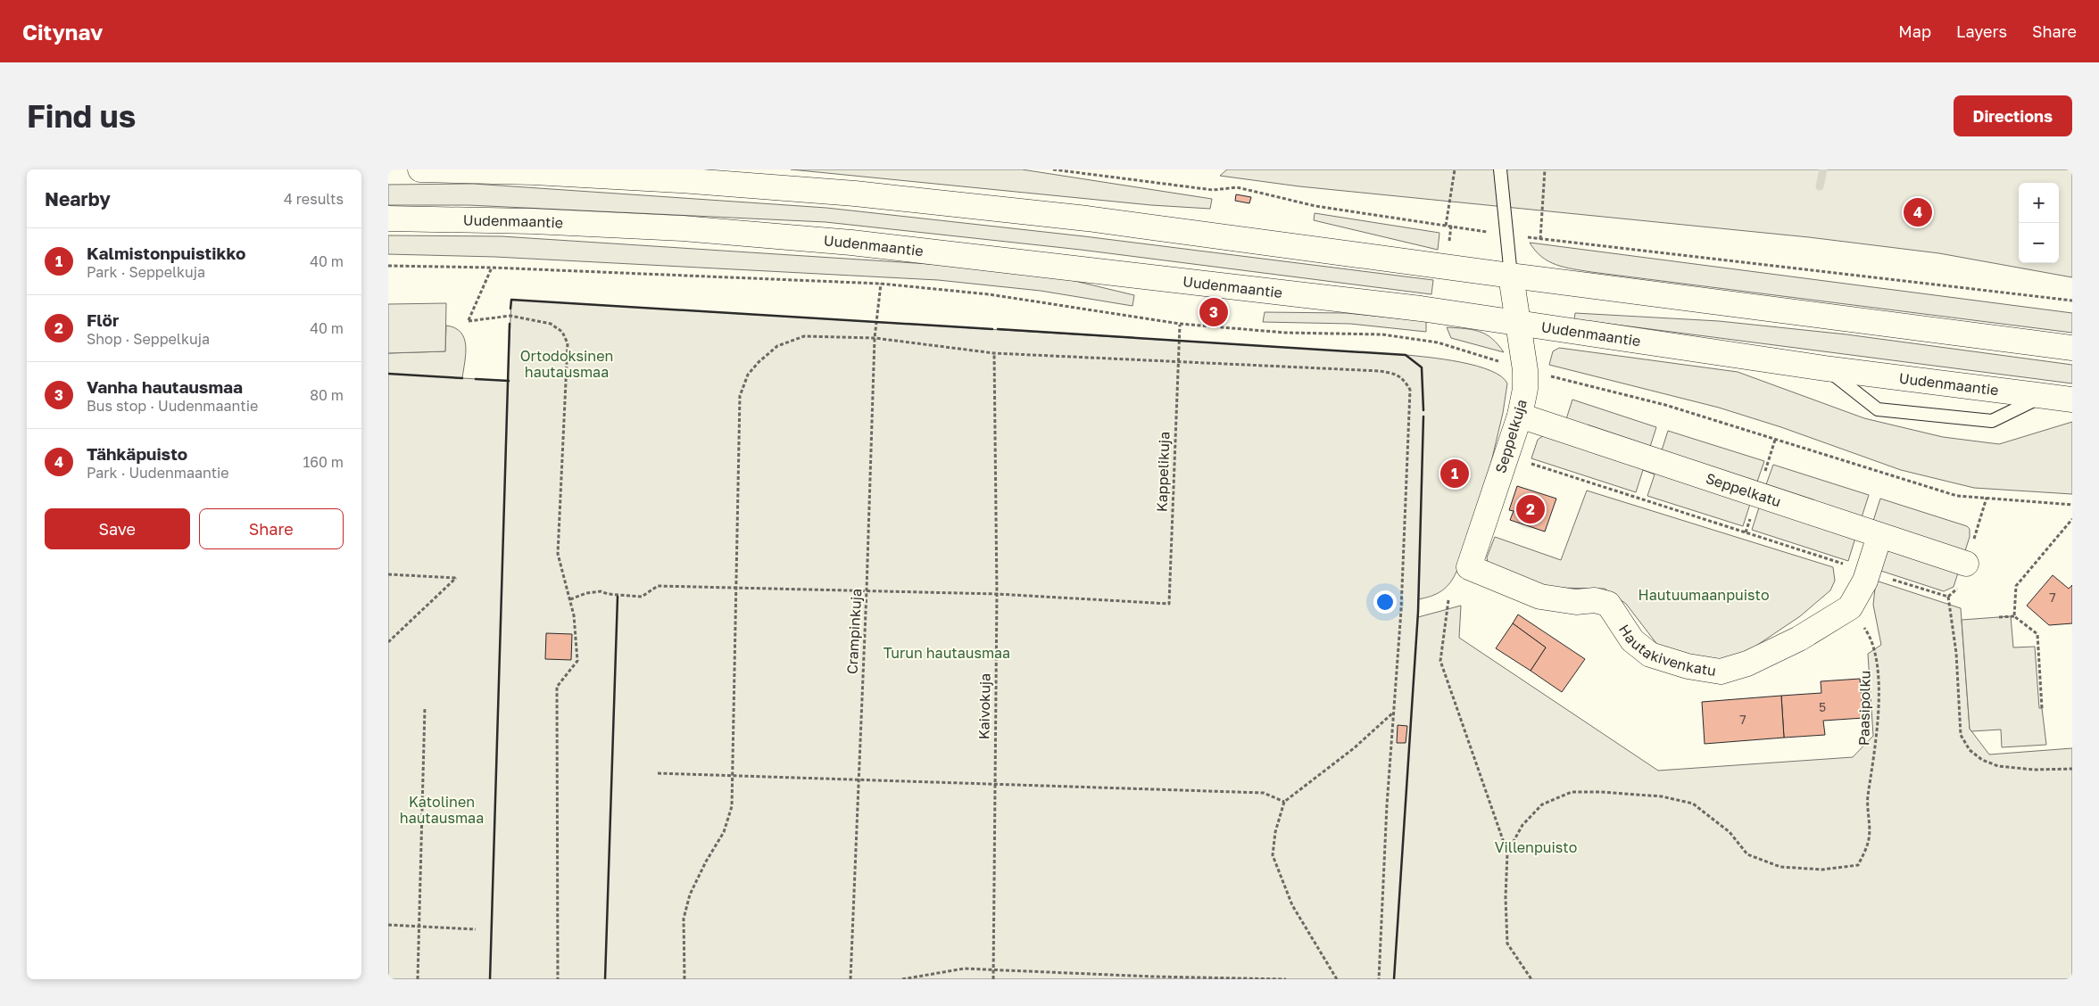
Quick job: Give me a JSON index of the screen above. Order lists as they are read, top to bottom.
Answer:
{
  "streets": {
    "main road": [
      "Uudenmaantie",
      "Seppelkuja",
      "Seppelkatu",
      "Hautakivenkatu"
    ],
    "path": [
      "Kappelikuja",
      "Crampinkuja",
      "Kaivokuja",
      "Paasipolku"
    ]
  },
  "crossings": [
    ["Uudenmaantie", "Seppelkuja"],
    ["Seppelkuja", "Seppelkatu"],
    ["Seppelkuja", "Hautakivenkatu"],
    ["Kappelikuja", "Kaivokuja"],
    ["Hautakivenkatu", "Paasipolku"]
  ],
  "parks": [
    "Ortodoksinen hautausmaa",
    "Hautuumaanpuisto",
    "Turun hautausmaa",
    "Katolinen hautausmaa",
    "Villenpuisto"
  ],
  "house_numbers": ["7", "5", "7"],
  "page": {
    "header": "Citynav",
    "nav": ["Map", "Layers", "Share"],
    "buttons": [
      "Directions",
      ["Save", "Share"]
    ],
    "title": "Find us",
    "heading": ["Nearby", "4 results"],
    "map_buttons": ["+", "−"],
    "pins": [
      "4",
      "3",
      "1",
      "2"
    ],
    "list": [
      {
        "mark": "1",
        "name": "Kalmistonpuistikko",
        "note": "Park · Seppelkuja",
        "value": "40 m"
      },
      {
        "mark": "2",
        "name": "Flör",
        "note": "Shop · Seppelkuja",
        "value": "40 m"
      },
      {
        "mark": "3",
        "name": "Vanha hautausmaa",
        "note": "Bus stop · Uudenmaantie",
        "value": "80 m"
      },
      {
        "mark": "4",
        "name": "Tähkäpuisto",
        "note": "Park · Uudenmaantie",
        "value": "160 m"
      }
    ]
  }
}
